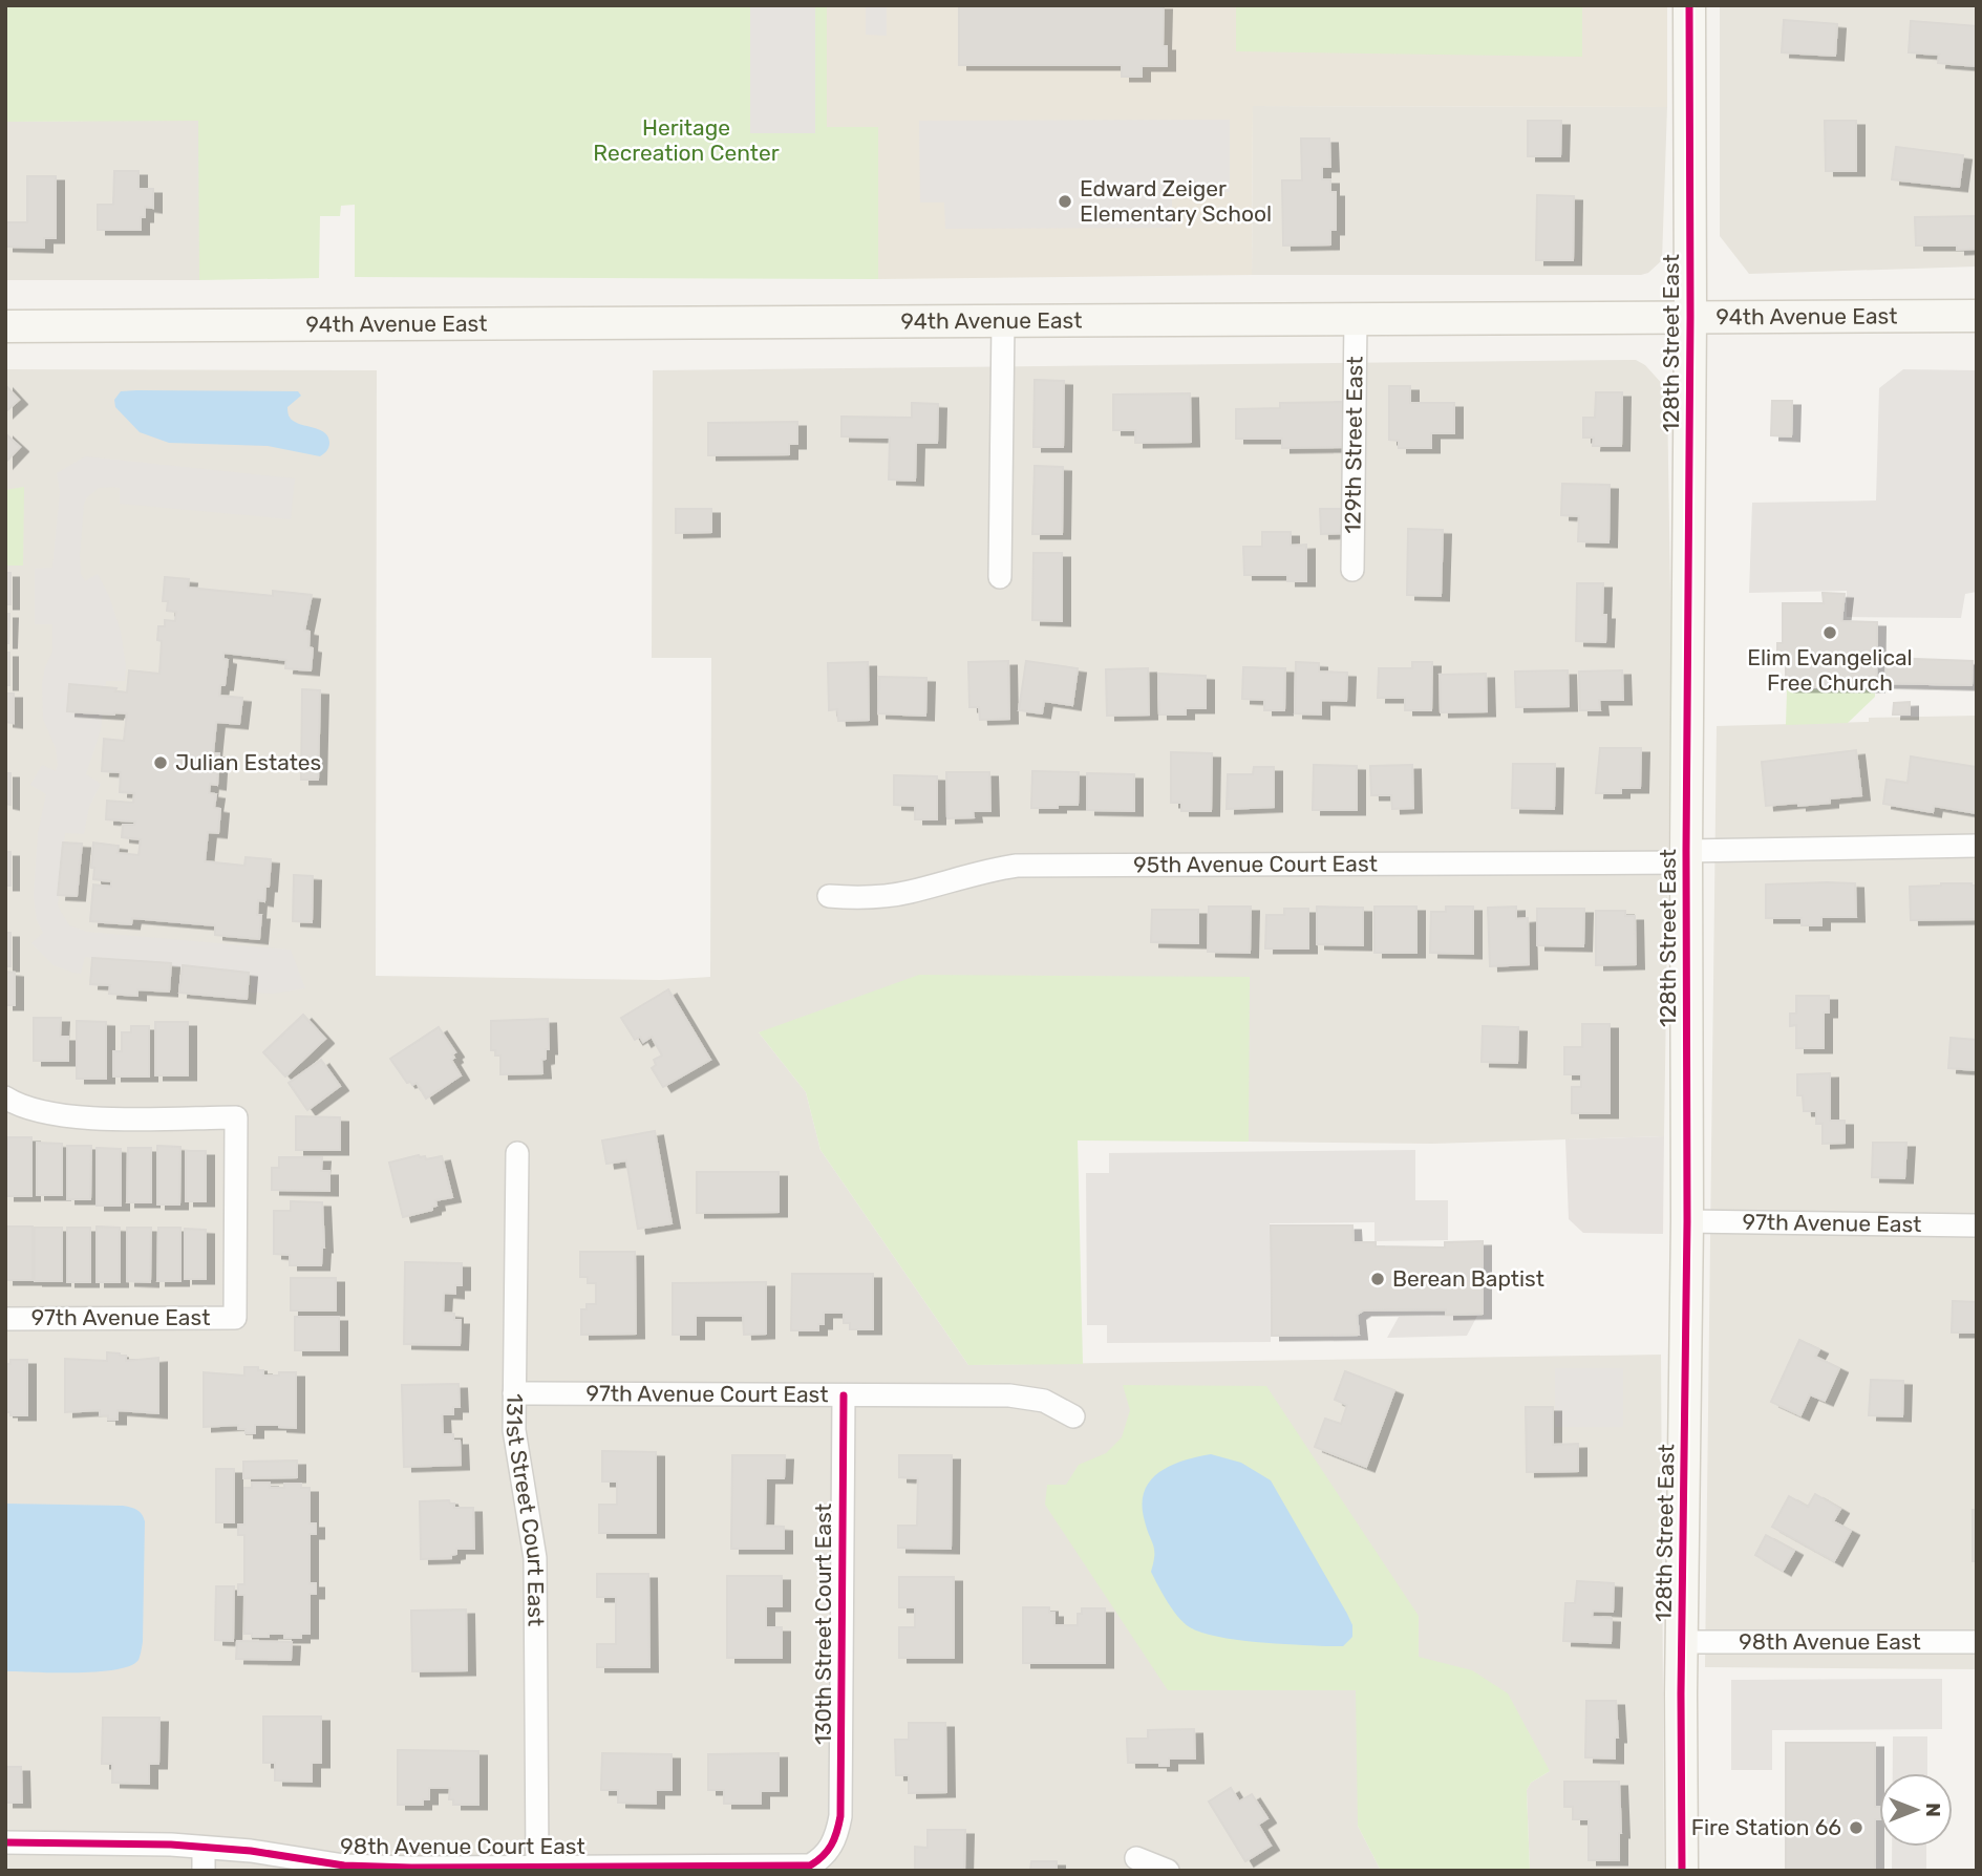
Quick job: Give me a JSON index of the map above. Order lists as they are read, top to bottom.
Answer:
{
  "streets": {
    "main road": ["94th Avenue East", "128th Street East"],
    "street": [
      "129th Street East",
      "95th Avenue Court East",
      "97th Avenue East",
      "97th Avenue Court East",
      "131st Street Court East",
      "130th Street Court East",
      "98th Avenue East",
      "98th Avenue Court East"
    ]
  },
  "crossings": [
    ["94th Avenue East", "128th Street East"],
    ["94th Avenue East", "129th Street East"],
    ["128th Street East", "95th Avenue Court East"],
    ["128th Street East", "97th Avenue East"],
    ["128th Street East", "98th Avenue East"],
    ["97th Avenue Court East", "131st Street Court East"],
    ["97th Avenue Court East", "130th Street Court East"],
    ["131st Street Court East", "98th Avenue Court East"],
    ["130th Street Court East", "98th Avenue Court East"]
  ],
  "parks": ["Heritage Recreation Center"],
  "places": [
    "Edward Zeiger Elementary School",
    "Elim Evangelical Free Church",
    "Julian Estates",
    "Berean Baptist",
    "Fire Station 66"
  ],
  "north": "right"
}
